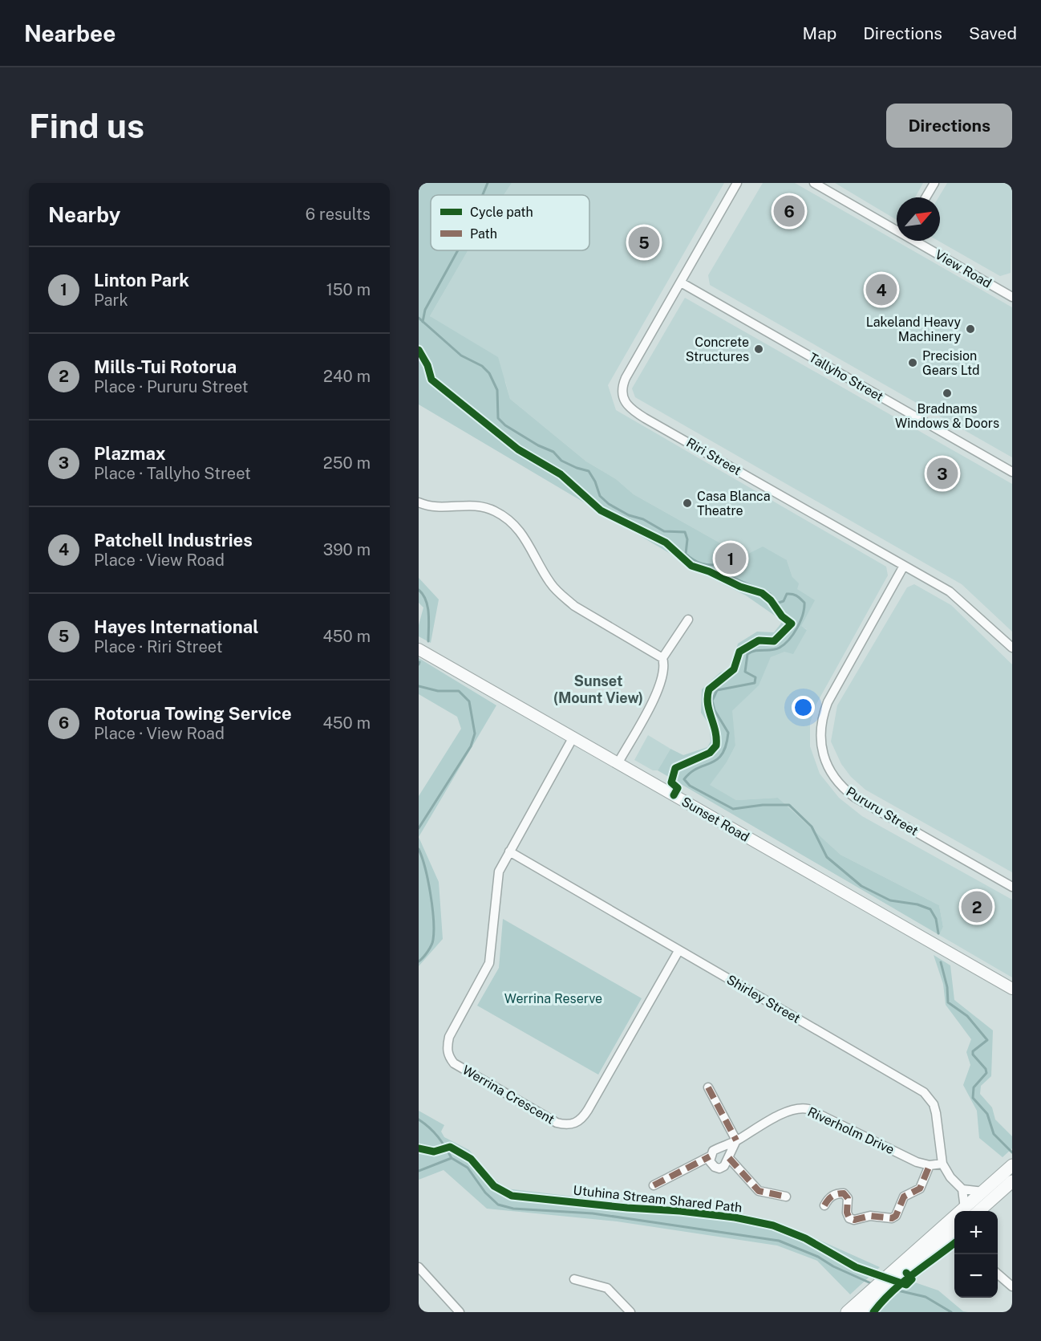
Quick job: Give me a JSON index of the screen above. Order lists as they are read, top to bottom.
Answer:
{
  "streets": {
    "main road": ["Sunset Road"],
    "street": [
      "View Road",
      "Tallyho Street",
      "Riri Street",
      "Pururu Street",
      "Shirley Street",
      "Werrina Crescent",
      "Riverholm Drive"
    ],
    "cycle path": ["Utuhina Stream Shared Path"]
  },
  "crossings": [
    ["Tallyho Street", "Riri Street"],
    ["Riri Street", "Pururu Street"],
    ["Sunset Road", "Werrina Crescent"],
    ["Shirley Street", "Werrina Crescent"],
    ["Shirley Street", "Riverholm Drive"]
  ],
  "districts": ["Sunset (Mount View)"],
  "parks": ["Werrina Reserve"],
  "places": [
    "Lakeland Heavy Machinery",
    "Concrete Structures",
    "Precision Gears Ltd",
    "Bradnams Windows & Doors",
    "Casa Blanca Theatre"
  ],
  "legend": ["Cycle path", "Path"],
  "north": "top right",
  "page": {
    "header": "Nearbee",
    "nav": ["Map", "Directions", "Saved"],
    "buttons": "Directions",
    "title": "Find us",
    "heading": ["Nearby", "6 results"],
    "pins": [
      "6",
      "5",
      "4",
      "3",
      "1",
      "2"
    ],
    "list": [
      {
        "mark": "1",
        "name": "Linton Park",
        "note": "Park",
        "value": "150 m"
      },
      {
        "mark": "2",
        "name": "Mills-Tui Rotorua",
        "note": "Place · Pururu Street",
        "value": "240 m"
      },
      {
        "mark": "3",
        "name": "Plazmax",
        "note": "Place · Tallyho Street",
        "value": "250 m"
      },
      {
        "mark": "4",
        "name": "Patchell Industries",
        "note": "Place · View Road",
        "value": "390 m"
      },
      {
        "mark": "5",
        "name": "Hayes International",
        "note": "Place · Riri Street",
        "value": "450 m"
      },
      {
        "mark": "6",
        "name": "Rotorua Towing Service",
        "note": "Place · View Road",
        "value": "450 m"
      }
    ],
    "map_buttons": ["+", "−"]
  }
}
